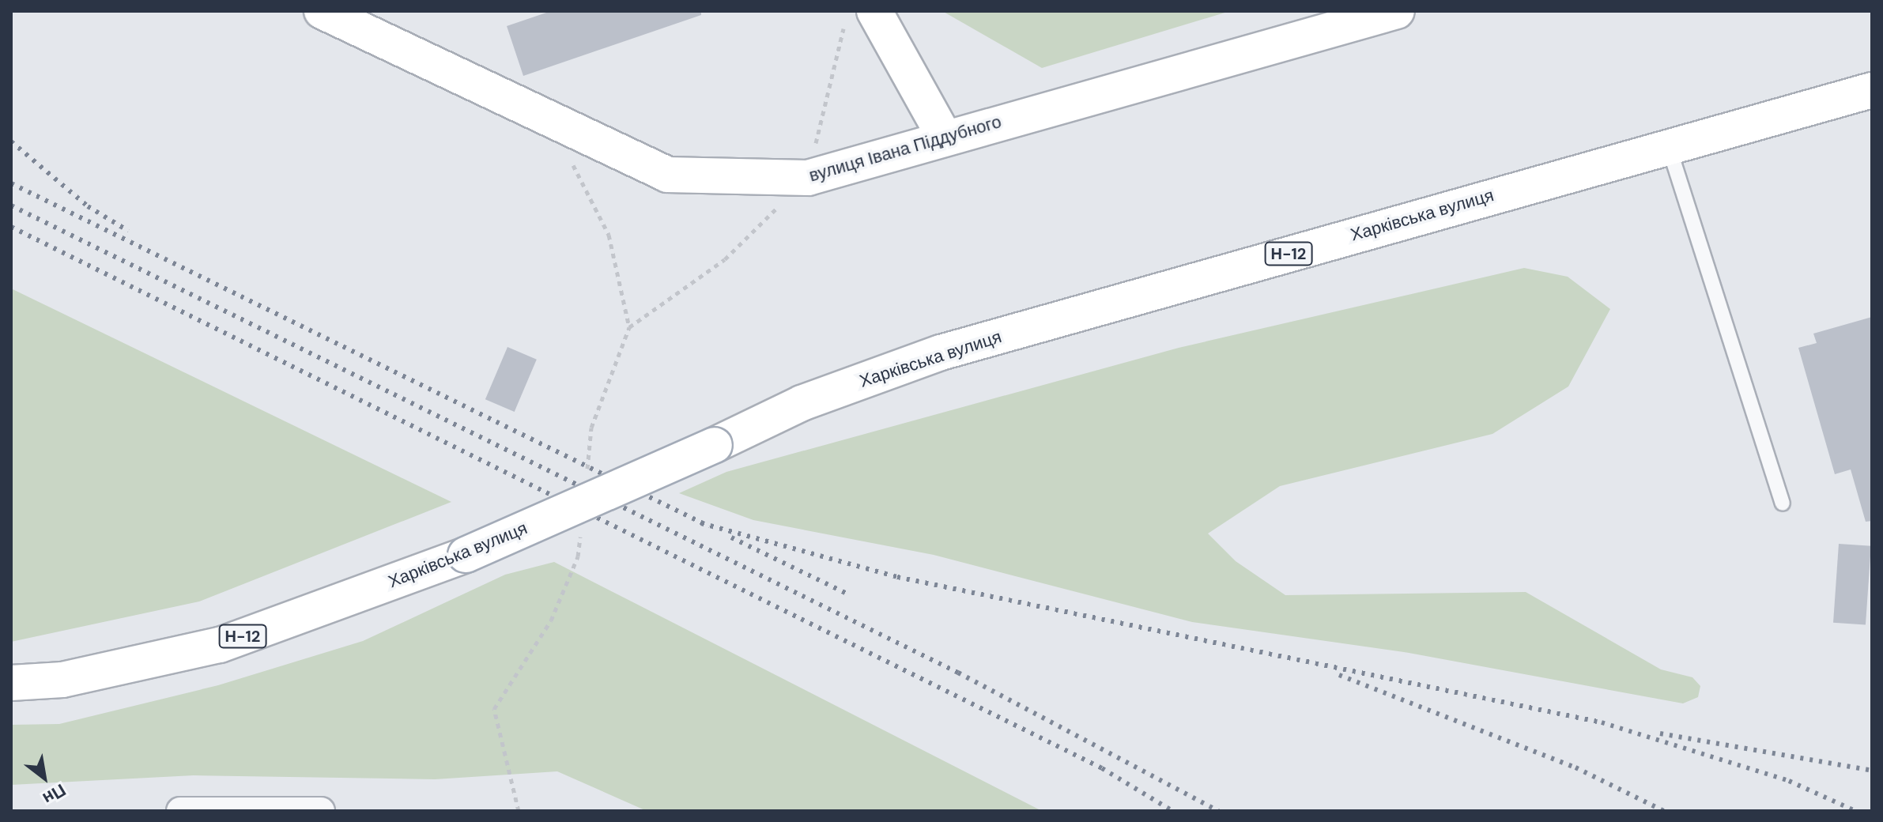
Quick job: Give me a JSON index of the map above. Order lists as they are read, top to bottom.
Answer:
{
  "streets": {
    "main road": ["вулиця Івана Піддубного", "Харківська вулиця", "Н-12"]
  },
  "north": "bottom right"
}
